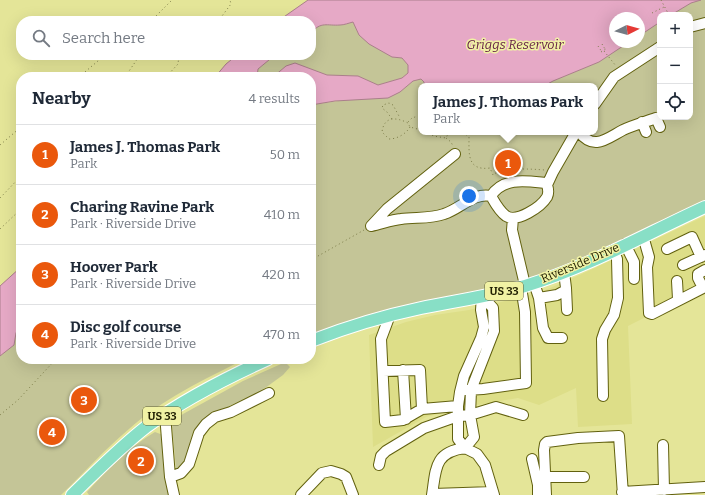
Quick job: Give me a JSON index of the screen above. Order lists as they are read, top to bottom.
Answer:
{
  "streets": {
    "main road": ["Riverside Drive", "US 33"]
  },
  "water": ["Griggs Reservoir"],
  "north": "right",
  "page": {
    "map_buttons": ["+", "−"],
    "search": "Search here",
    "heading": ["Nearby", "4 results"],
    "popup": ["James J. Thomas Park", "Park"],
    "list": [
      {
        "mark": "1",
        "name": "James J. Thomas Park",
        "note": "Park",
        "value": "50 m"
      },
      {
        "mark": "2",
        "name": "Charing Ravine Park",
        "note": "Park · Riverside Drive",
        "value": "410 m"
      },
      {
        "mark": "3",
        "name": "Hoover Park",
        "note": "Park · Riverside Drive",
        "value": "420 m"
      },
      {
        "mark": "4",
        "name": "Disc golf course",
        "note": "Park · Riverside Drive",
        "value": "470 m"
      }
    ],
    "pins": [
      "1",
      "3",
      "4",
      "2"
    ]
  }
}
